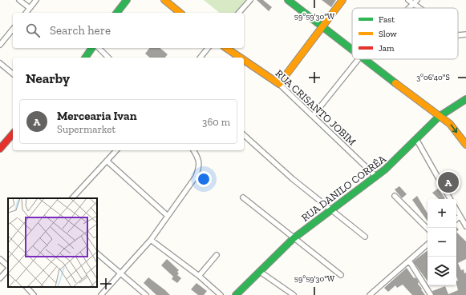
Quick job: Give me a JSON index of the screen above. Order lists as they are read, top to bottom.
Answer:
{
  "streets": {
    "street": ["RUA CRISANTO JOBIM", "RUA DANILO CORRÊA"]
  },
  "crossings": [
    ["RUA CRISANTO JOBIM", "RUA DANILO CORRÊA"]
  ],
  "legend": ["Fast", "Slow", "Jam"],
  "page": {
    "search": "Search here",
    "heading": "Nearby",
    "list": [
      {
        "mark": "A",
        "name": "Mercearia Ivan",
        "note": "Supermarket",
        "value": "360 m"
      }
    ],
    "pins": "A",
    "map_buttons": ["+", "−"]
  },
  "coordinates": ["59°59'30\"W", "3°06'40\"S"]
}
